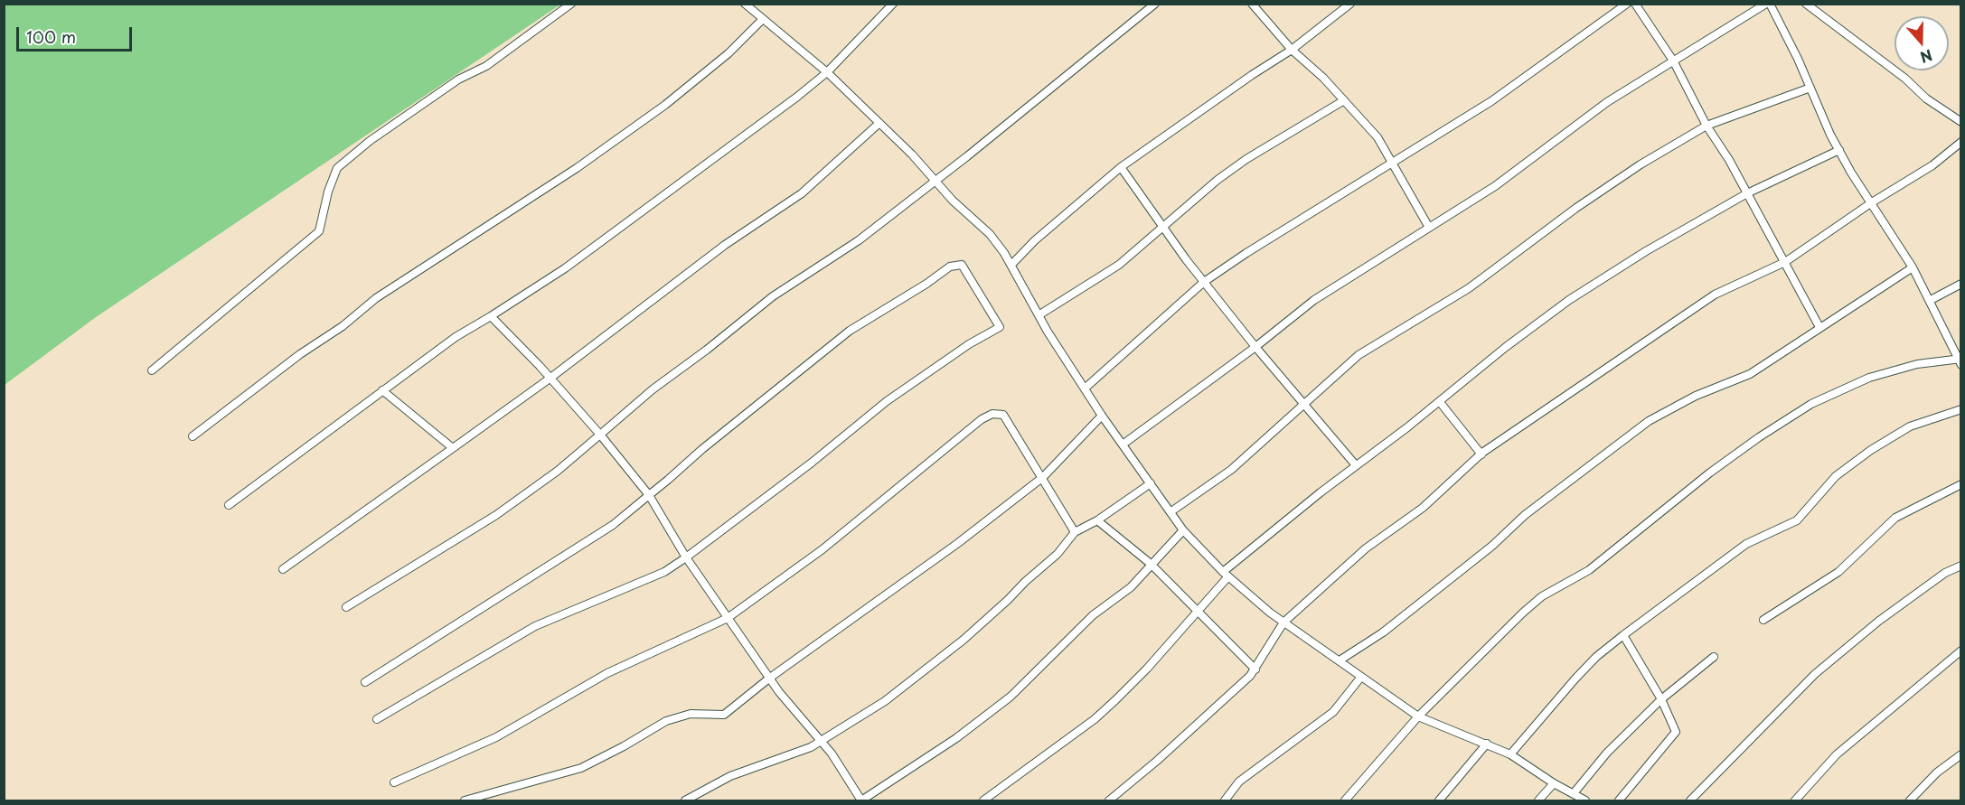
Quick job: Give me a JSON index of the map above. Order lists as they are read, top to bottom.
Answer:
{
  "scale_bar": "100 m",
  "north": "bottom"
}
